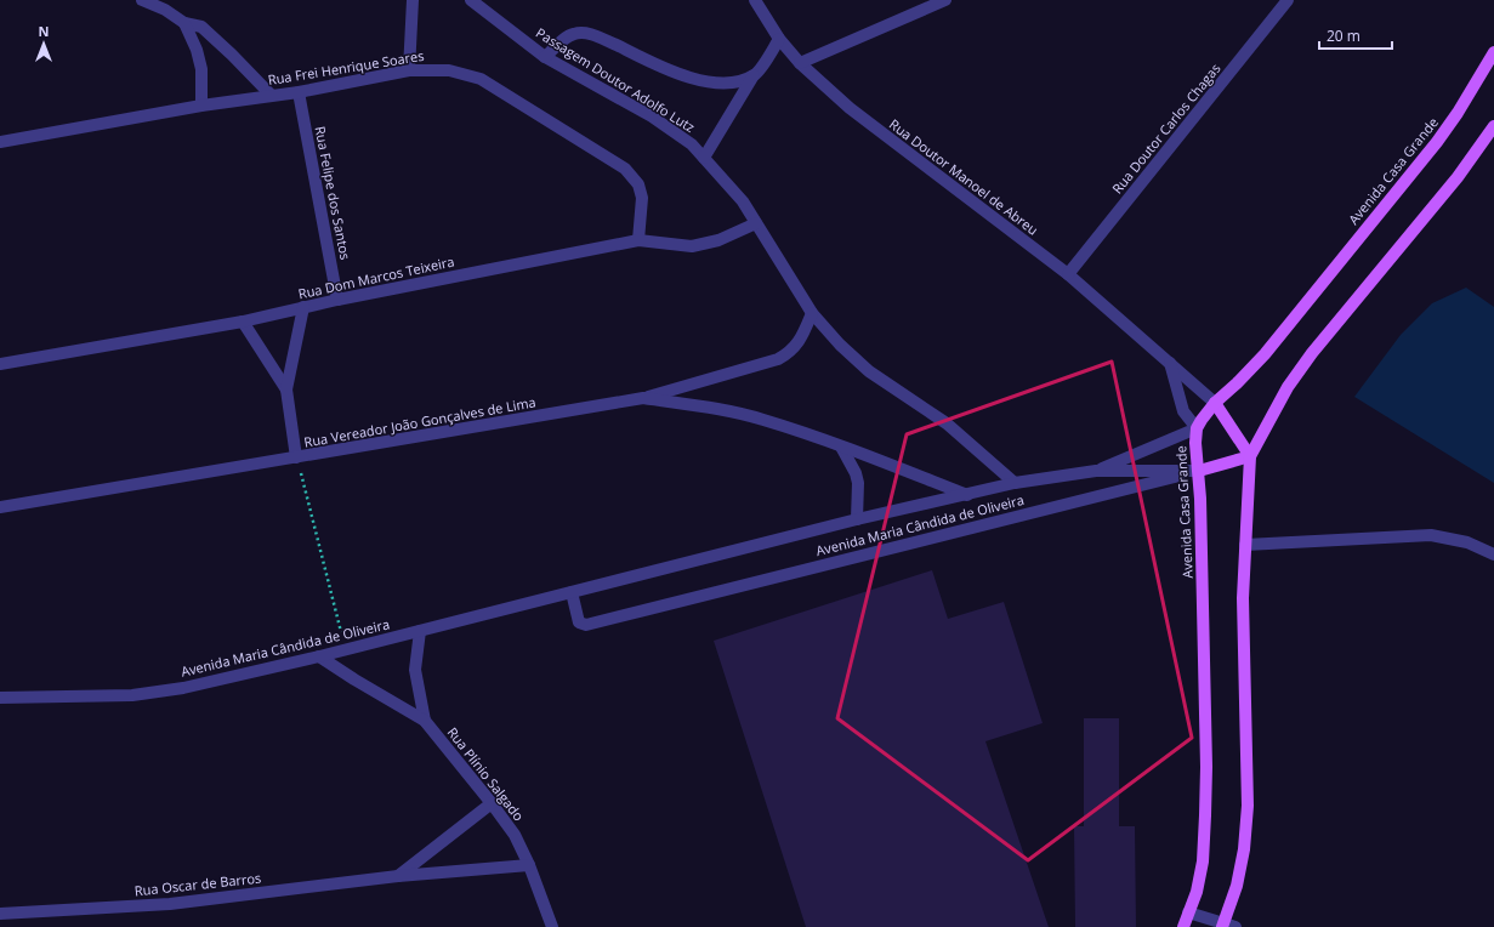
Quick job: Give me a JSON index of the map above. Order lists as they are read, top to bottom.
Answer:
{
  "streets": {
    "main road": ["Avenida Casa Grande"],
    "street": [
      "Rua Frei Henrique Soares",
      "Passagem Doutor Adolfo Lutz",
      "Rua Doutor Carlos Chagas",
      "Rua Doutor Manoel de Abreu",
      "Rua Felipe dos Santos",
      "Rua Dom Marcos Teixeira",
      "Rua Vereador João Gonçalves de Lima",
      "Avenida Maria Cândida de Oliveira",
      "Rua Plínio Salgado",
      "Rua Oscar de Barros"
    ]
  },
  "crossings": [
    ["Rua Frei Henrique Soares", "Rua Felipe dos Santos"],
    ["Rua Frei Henrique Soares", "Rua Dom Marcos Teixeira"],
    ["Passagem Doutor Adolfo Lutz", "Rua Dom Marcos Teixeira"],
    ["Passagem Doutor Adolfo Lutz", "Avenida Maria Cândida de Oliveira"],
    ["Rua Doutor Carlos Chagas", "Rua Doutor Manoel de Abreu"],
    ["Avenida Casa Grande", "Rua Doutor Manoel de Abreu"],
    ["Avenida Casa Grande", "Avenida Maria Cândida de Oliveira"],
    ["Rua Felipe dos Santos", "Rua Dom Marcos Teixeira"],
    ["Rua Vereador João Gonçalves de Lima", "Avenida Maria Cândida de Oliveira"],
    ["Avenida Maria Cândida de Oliveira", "Rua Plínio Salgado"],
    ["Rua Plínio Salgado", "Rua Oscar de Barros"]
  ],
  "scale_bar": "20 m",
  "north": "top"
}
